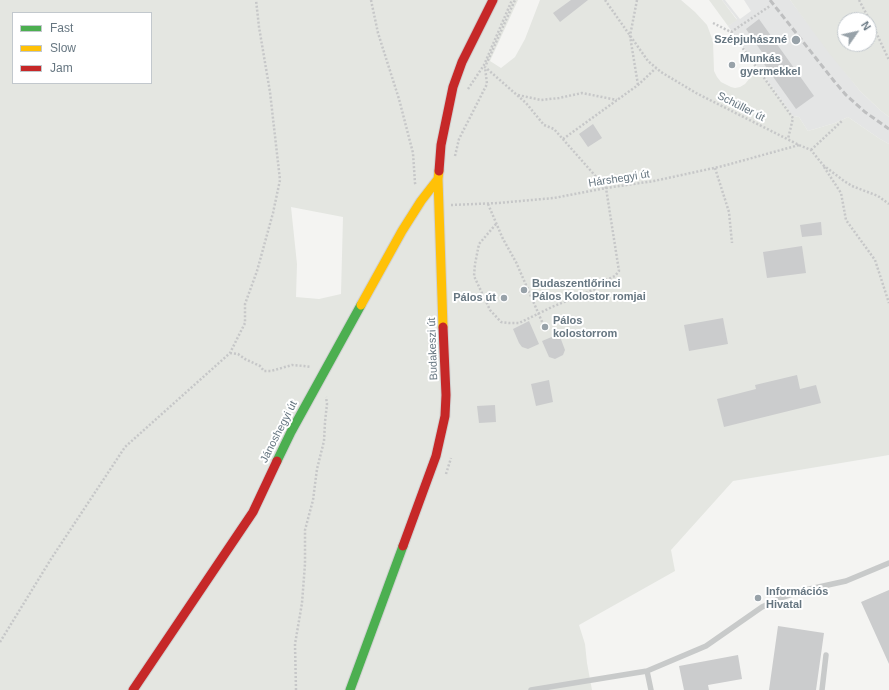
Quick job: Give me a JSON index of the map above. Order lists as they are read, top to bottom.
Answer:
{
  "streets": {
    "main road": ["Budakeszi út", "Jánoshegyi út"],
    "path": ["Schüller út", "Hárshegyi út"]
  },
  "crossings": [
    ["Schüller út", "Hárshegyi út"],
    ["Hárshegyi út", "Budakeszi út"],
    ["Budakeszi út", "Jánoshegyi út"]
  ],
  "places": [
    "Szépjuhászné",
    "Munkás gyermekkel",
    "Budaszentlőrinci Pálos Kolostor romjai",
    "Pálos út",
    "Pálos kolostorrom",
    "Információs Hivatal"
  ],
  "legend": ["Fast", "Slow", "Jam"],
  "north": "top right"
}
